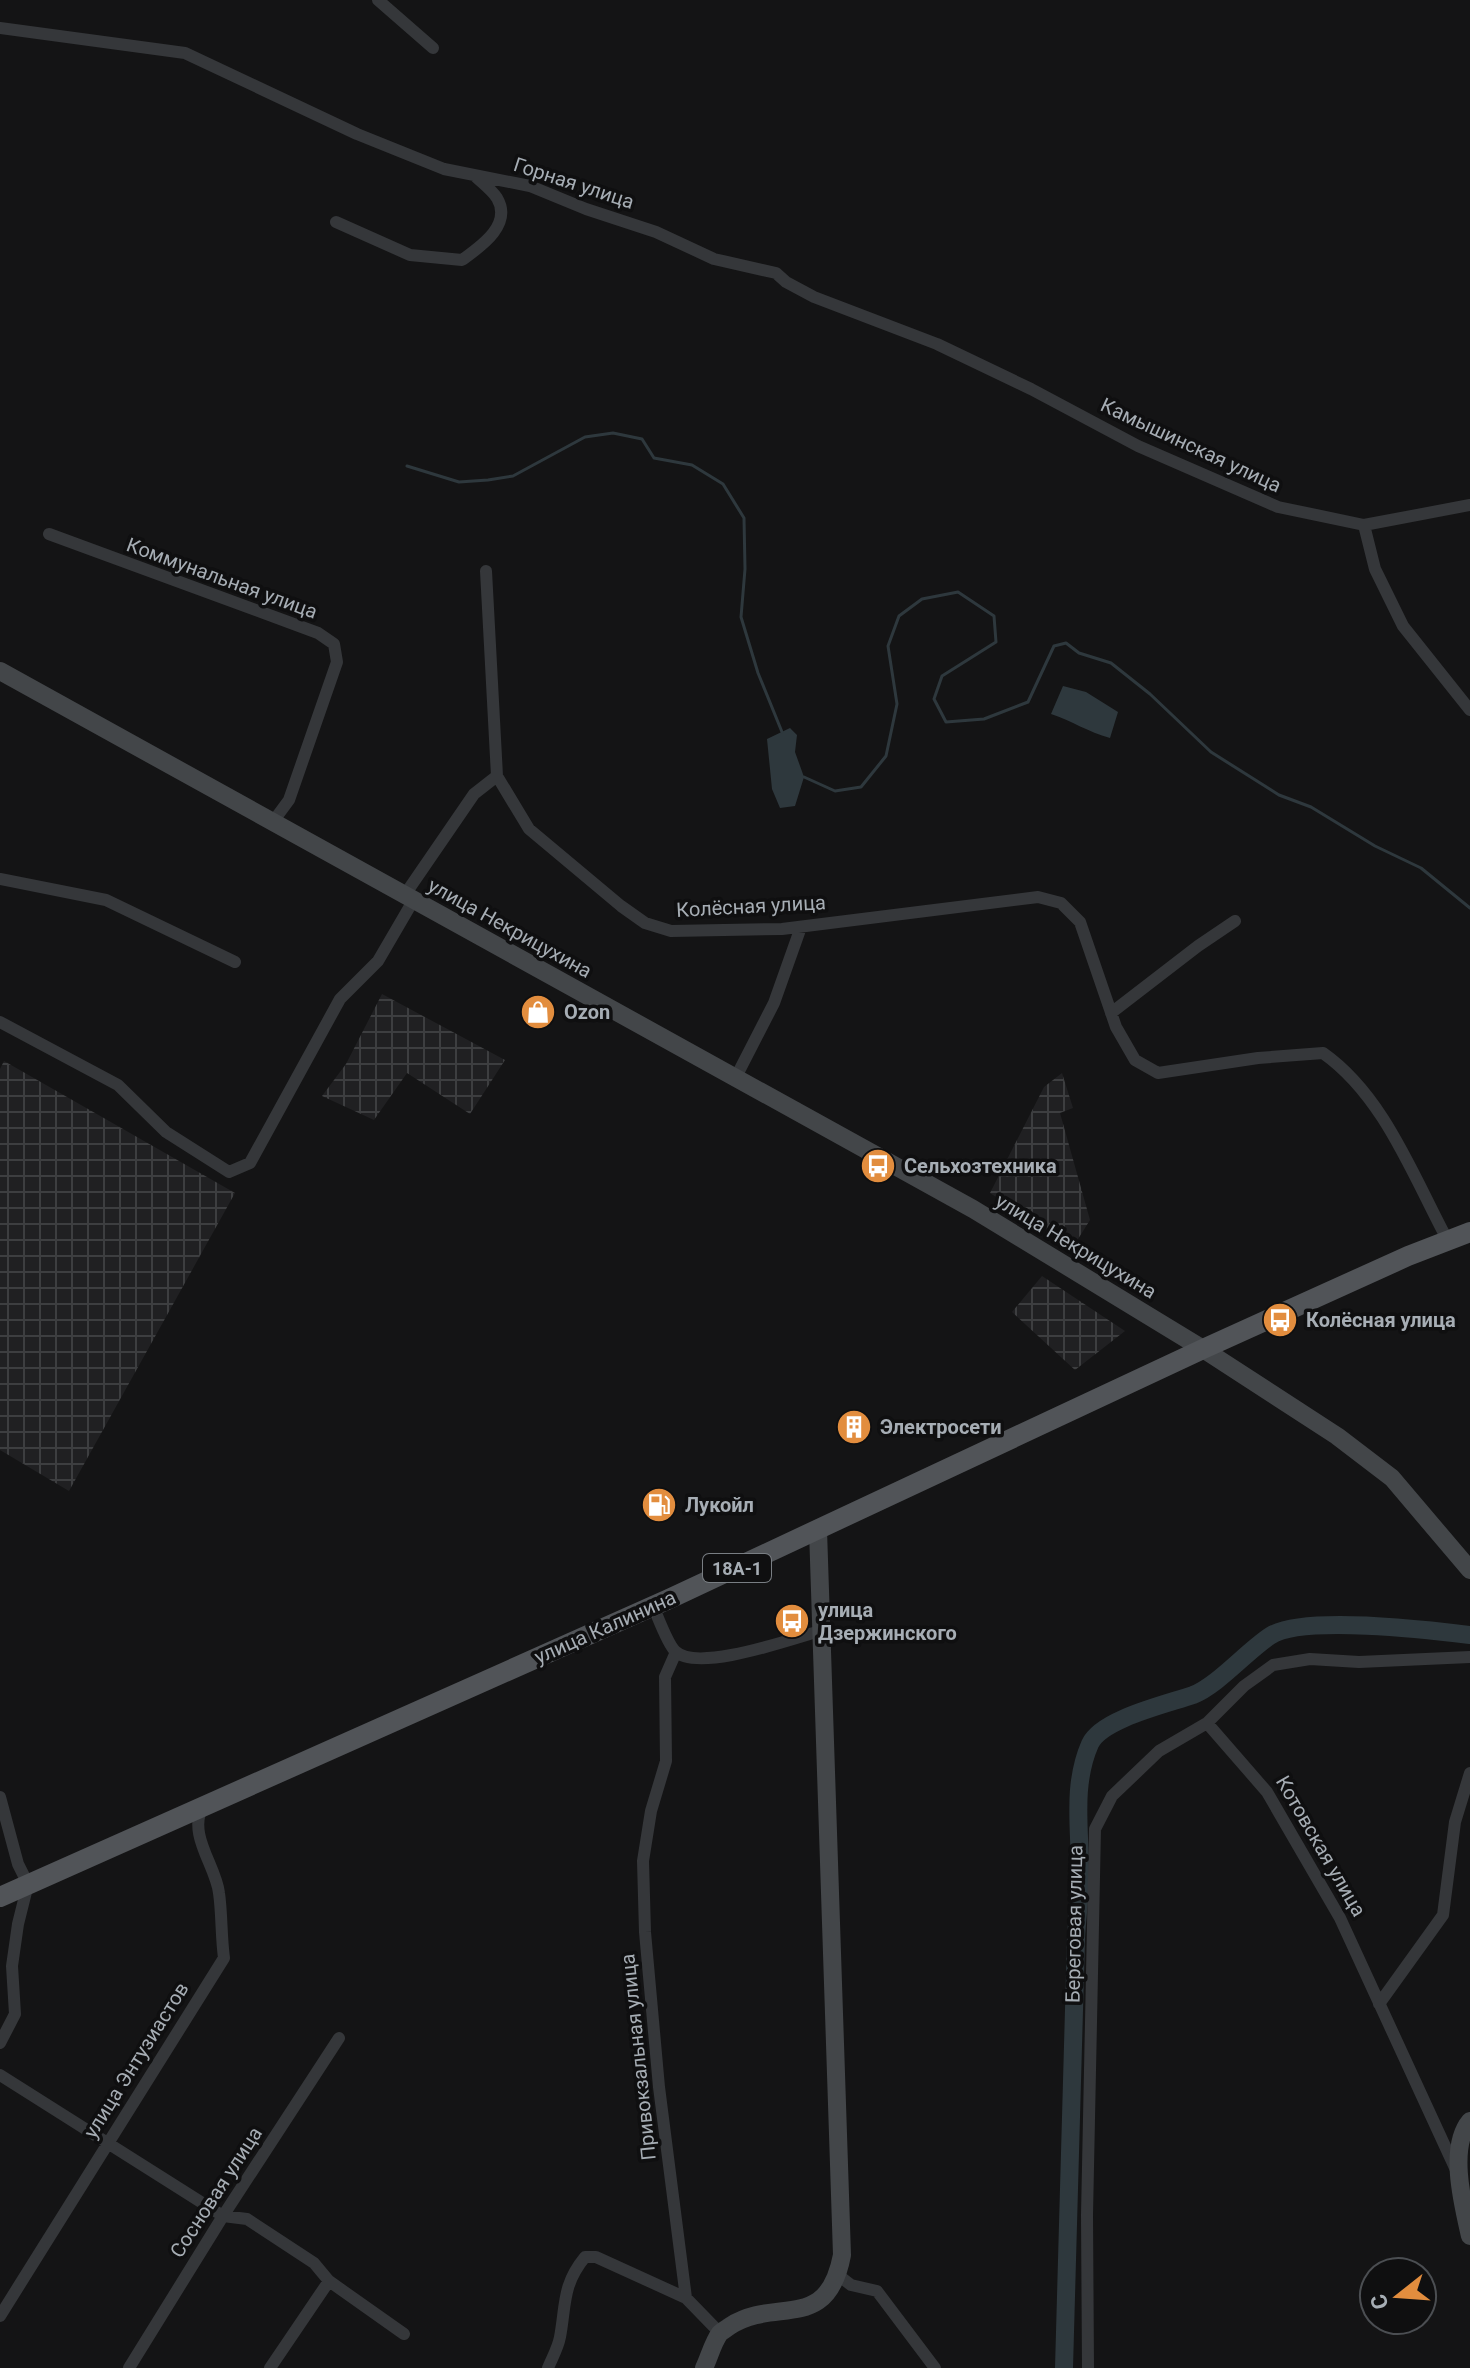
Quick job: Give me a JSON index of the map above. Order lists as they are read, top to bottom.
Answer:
{
  "streets": {
    "main road": ["18А-1", "улица Калинина"],
    "street": [
      "Горная улица",
      "Камышинская улица",
      "Коммунальная улица",
      "Колёсная улица",
      "улица Некрицухина",
      "Котовская улица",
      "Береговая улица",
      "Привокзальная улица",
      "улица Энтузиастов",
      "Сосновая улица"
    ]
  },
  "crossings": [
    ["Горная улица", "Камышинская улица"],
    ["Коммунальная улица", "улица Некрицухина"],
    ["Колёсная улица", "улица Калинина"],
    ["улица Некрицухина", "улица Калинина"],
    ["улица Калинина", "улица Энтузиастов"],
    ["Котовская улица", "Береговая улица"]
  ],
  "places": {
    "shop": ["Ozon"],
    "bus stop": ["Сельхозтехника", "Колёсная улица", "улица Дзержинского"],
    "building": ["Электросети"],
    "fuel station": ["Лукойл"]
  },
  "north": "left"
}
